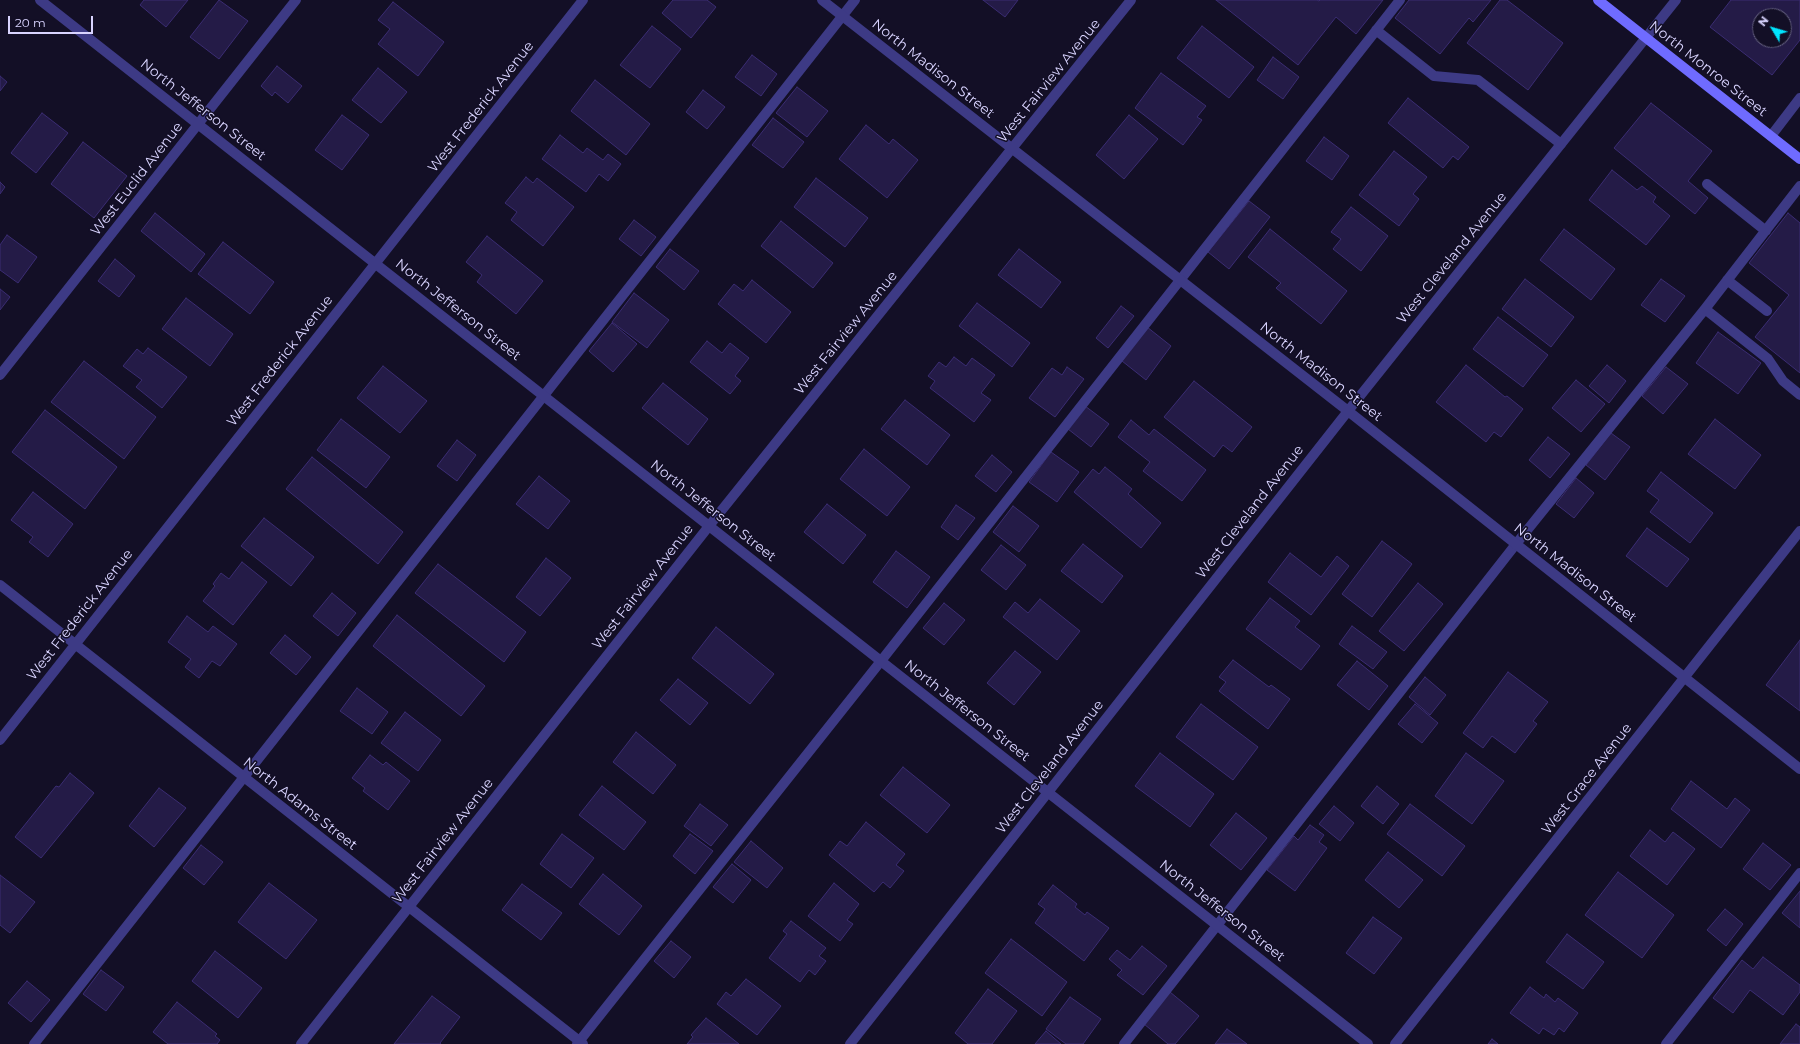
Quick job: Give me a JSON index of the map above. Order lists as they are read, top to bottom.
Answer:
{
  "streets": {
    "main road": ["North Monroe Street"],
    "street": [
      "North Madison Street",
      "West Fairview Avenue",
      "West Frederick Avenue",
      "North Jefferson Street",
      "West Euclid Avenue",
      "West Cleveland Avenue",
      "West Grace Avenue",
      "North Adams Street"
    ]
  },
  "crossings": [
    ["North Madison Street", "West Fairview Avenue"],
    ["North Madison Street", "West Cleveland Avenue"],
    ["North Madison Street", "West Grace Avenue"],
    ["North Monroe Street", "West Cleveland Avenue"],
    ["West Fairview Avenue", "North Jefferson Street"],
    ["West Fairview Avenue", "North Adams Street"],
    ["West Frederick Avenue", "North Jefferson Street"],
    ["West Frederick Avenue", "North Adams Street"],
    ["North Jefferson Street", "West Euclid Avenue"],
    ["North Jefferson Street", "West Cleveland Avenue"]
  ],
  "scale_bar": "20 m",
  "north": "top left"
}
